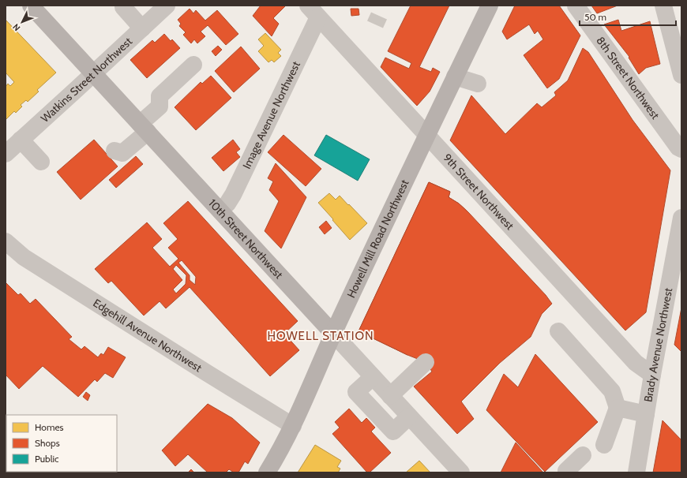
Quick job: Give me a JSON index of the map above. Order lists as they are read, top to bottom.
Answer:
{
  "streets": {
    "main road": ["10th Street Northwest", "Howell Mill Road Northwest"],
    "street": [
      "8th Street Northwest",
      "Watkins Street Northwest",
      "Image Avenue Northwest",
      "9th Street Northwest",
      "Edgehill Avenue Northwest",
      "Brady Avenue Northwest"
    ]
  },
  "crossings": [
    ["Watkins Street Northwest", "10th Street Northwest"],
    ["Image Avenue Northwest", "9th Street Northwest"],
    ["Image Avenue Northwest", "10th Street Northwest"],
    ["9th Street Northwest", "Howell Mill Road Northwest"],
    ["9th Street Northwest", "Brady Avenue Northwest"],
    ["10th Street Northwest", "Howell Mill Road Northwest"],
    ["Howell Mill Road Northwest", "Edgehill Avenue Northwest"]
  ],
  "districts": ["HOWELL STATION"],
  "legend": ["Homes", "Shops", "Public"],
  "scale_bar": "50 m",
  "north": "bottom left"
}
